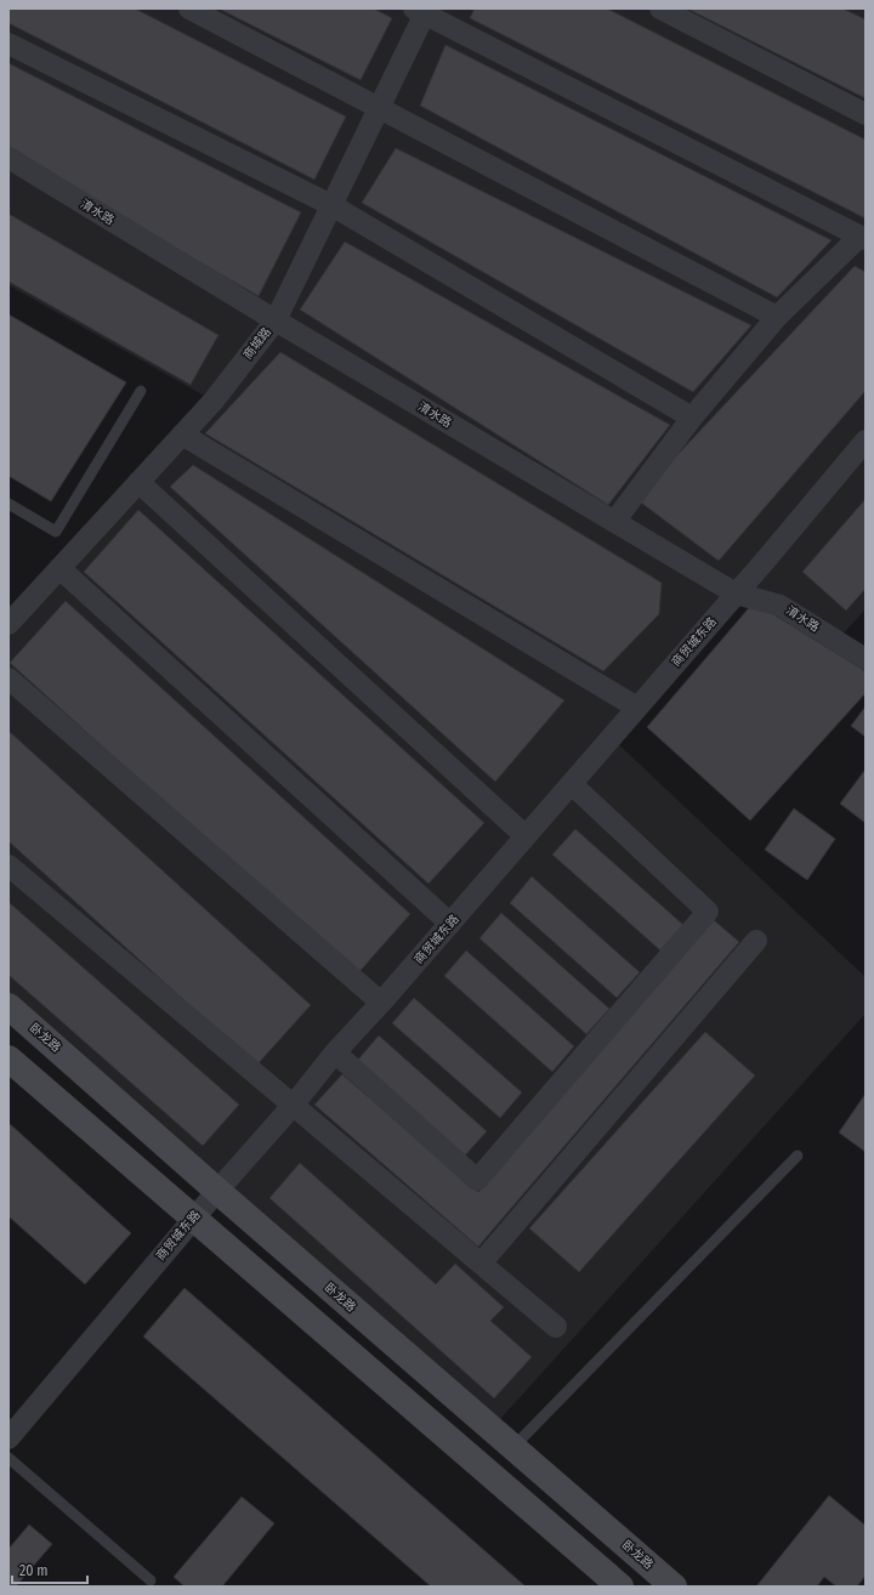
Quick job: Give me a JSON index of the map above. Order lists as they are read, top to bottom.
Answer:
{
  "streets": {
    "main road": ["卧龙路"],
    "street": ["淯水路", "商城路", "商贸城东路"]
  },
  "crossings": [
    ["淯水路", "商城路"],
    ["淯水路", "商贸城东路"],
    ["商贸城东路", "卧龙路"]
  ],
  "scale_bar": "20 m"
}
